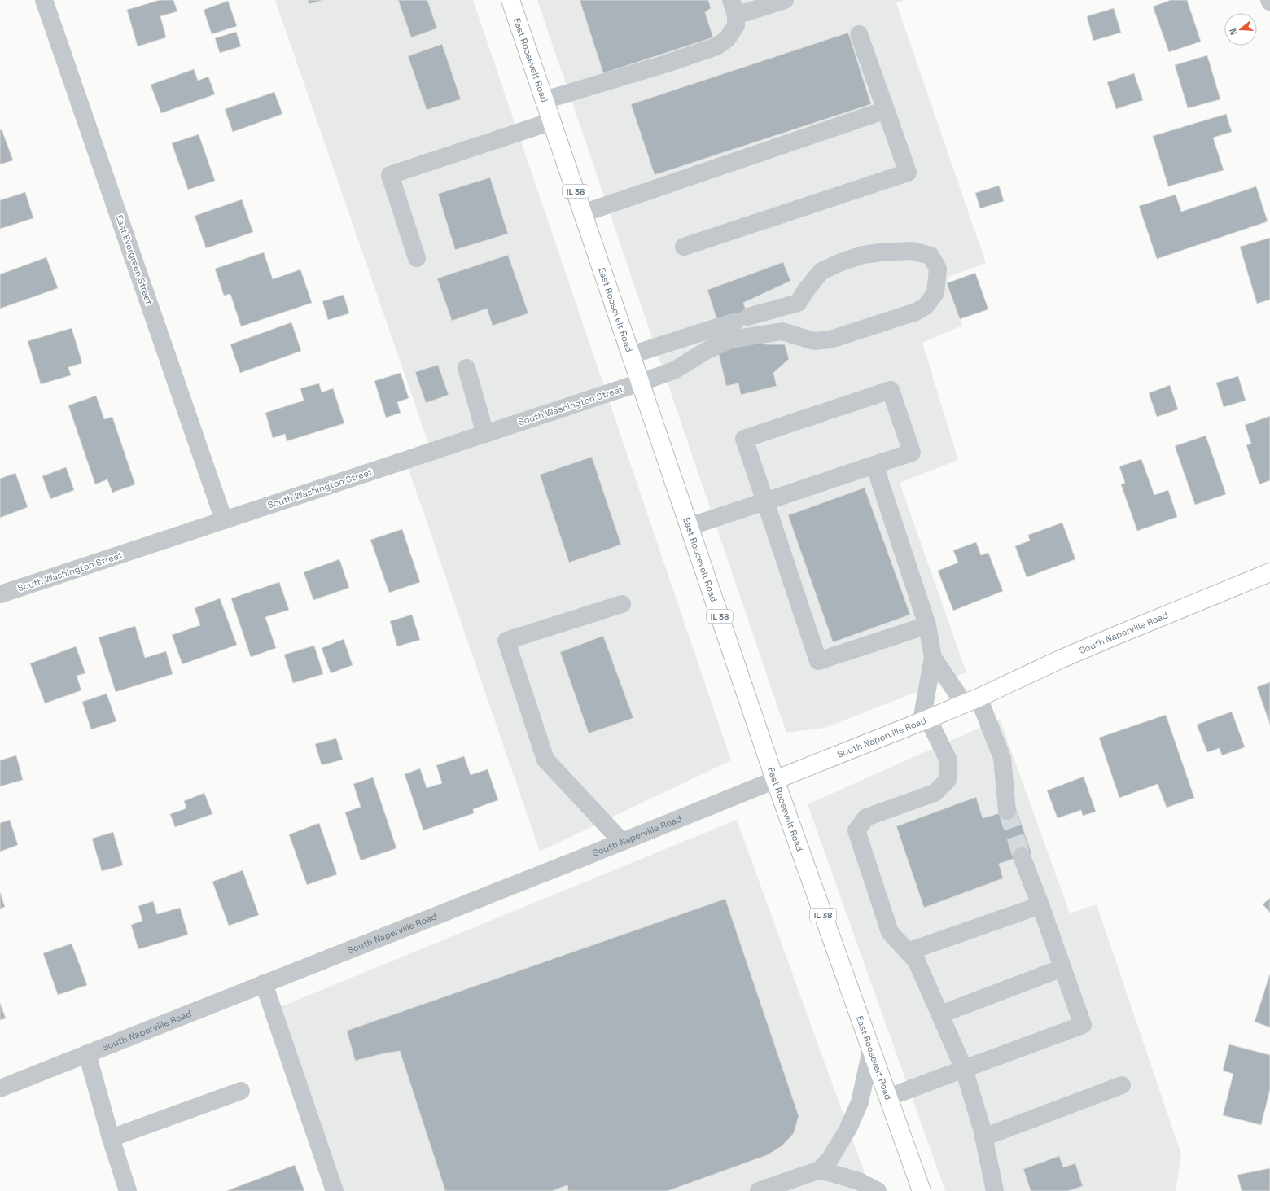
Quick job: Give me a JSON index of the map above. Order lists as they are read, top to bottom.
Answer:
{
  "streets": {
    "main road": ["East Roosevelt Road", "IL 38", "South Naperville Road"],
    "street": ["East Evergreen Street", "South Washington Street"]
  },
  "crossings": [
    ["East Roosevelt Road", "South Washington Street"],
    ["East Roosevelt Road", "South Naperville Road"],
    ["East Evergreen Street", "South Washington Street"]
  ],
  "north": "left"
}
